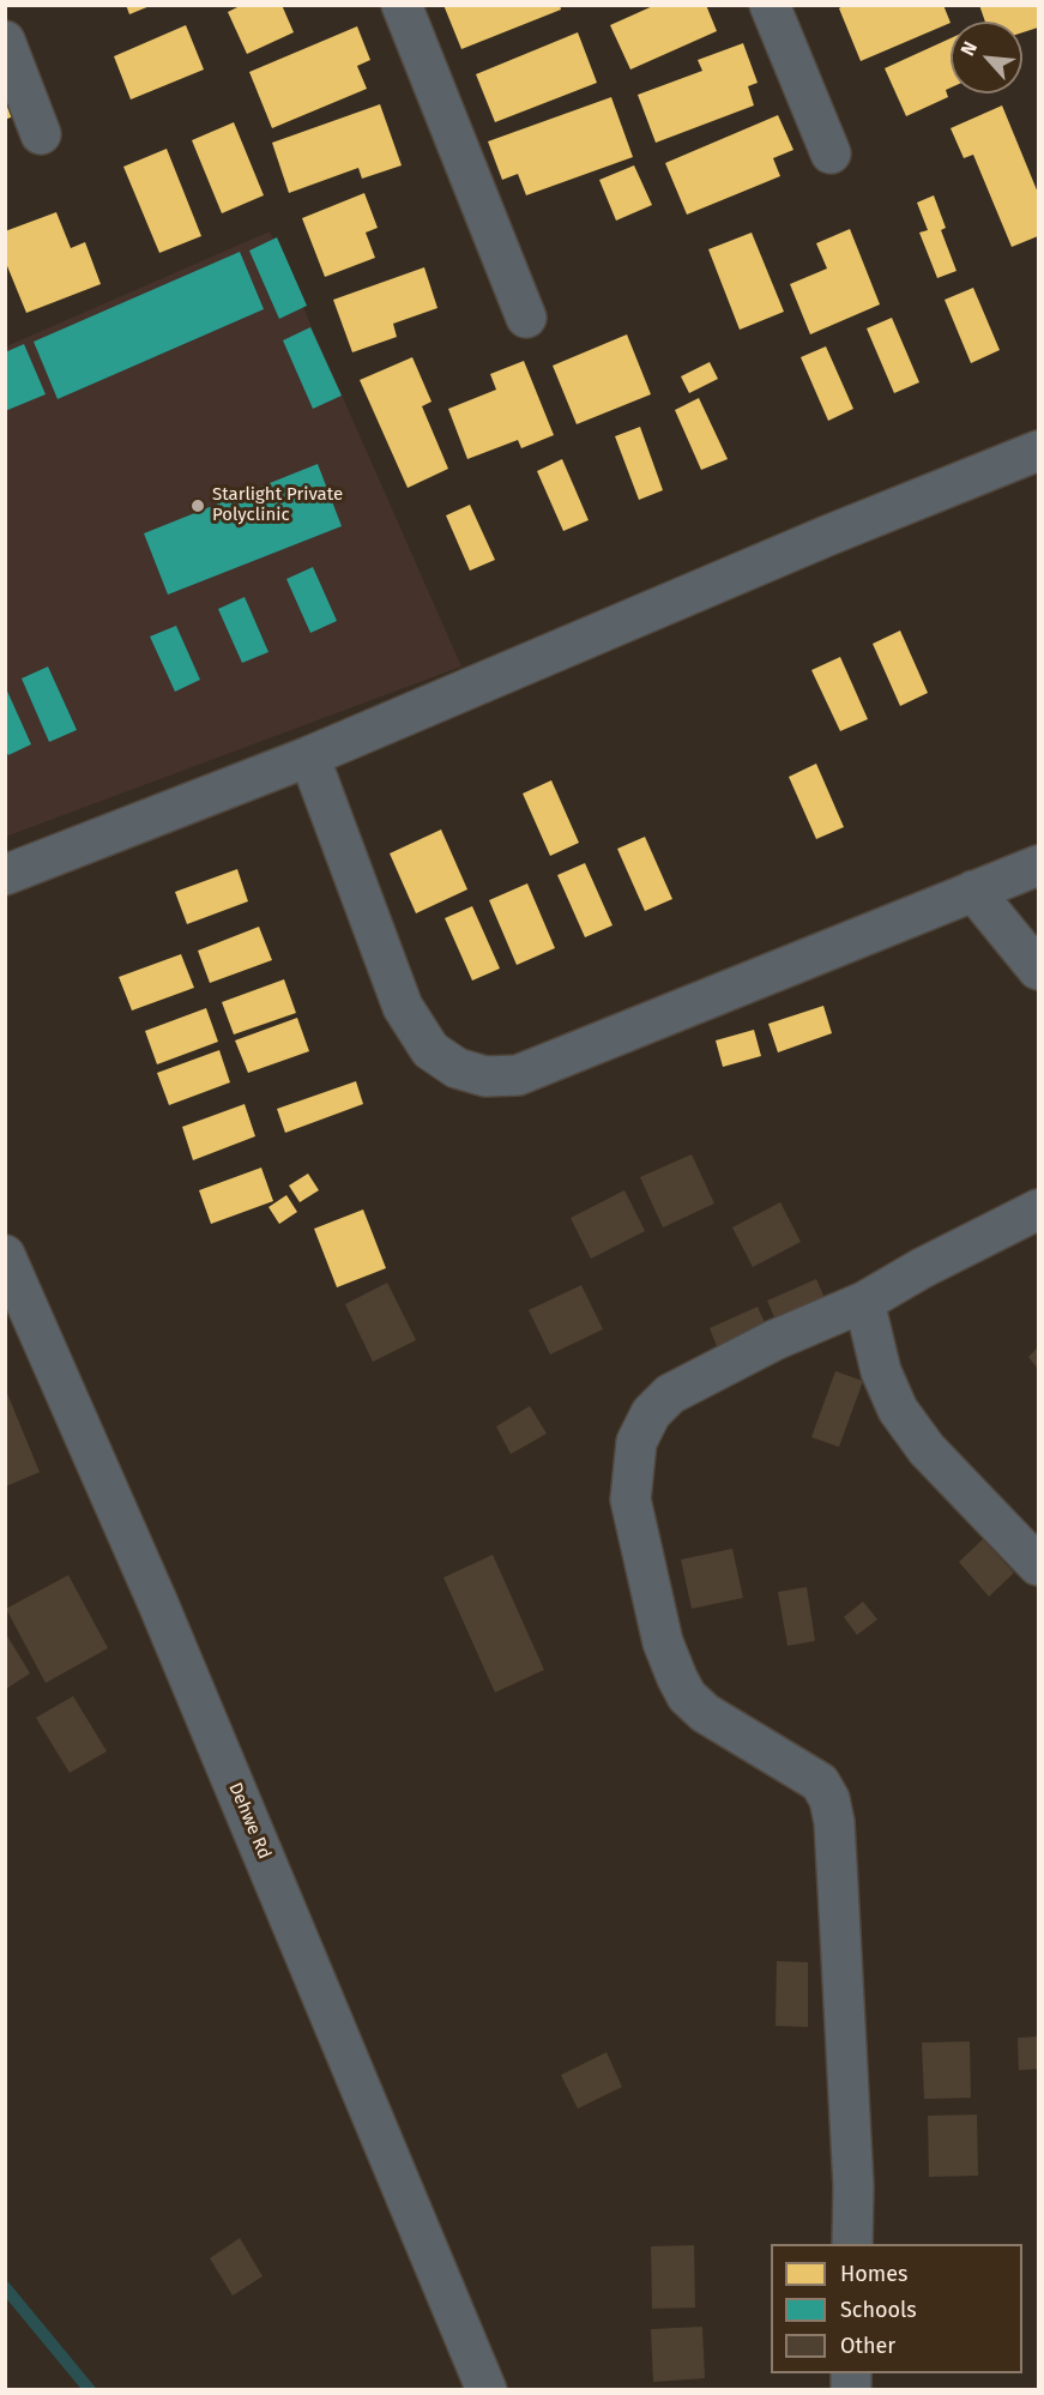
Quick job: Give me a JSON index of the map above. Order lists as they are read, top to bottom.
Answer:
{
  "streets": {
    "street": ["Dehwe Rd"]
  },
  "places": ["Starlight Private Polyclinic"],
  "legend": ["Homes", "Schools", "Other"],
  "north": "top left"
}
